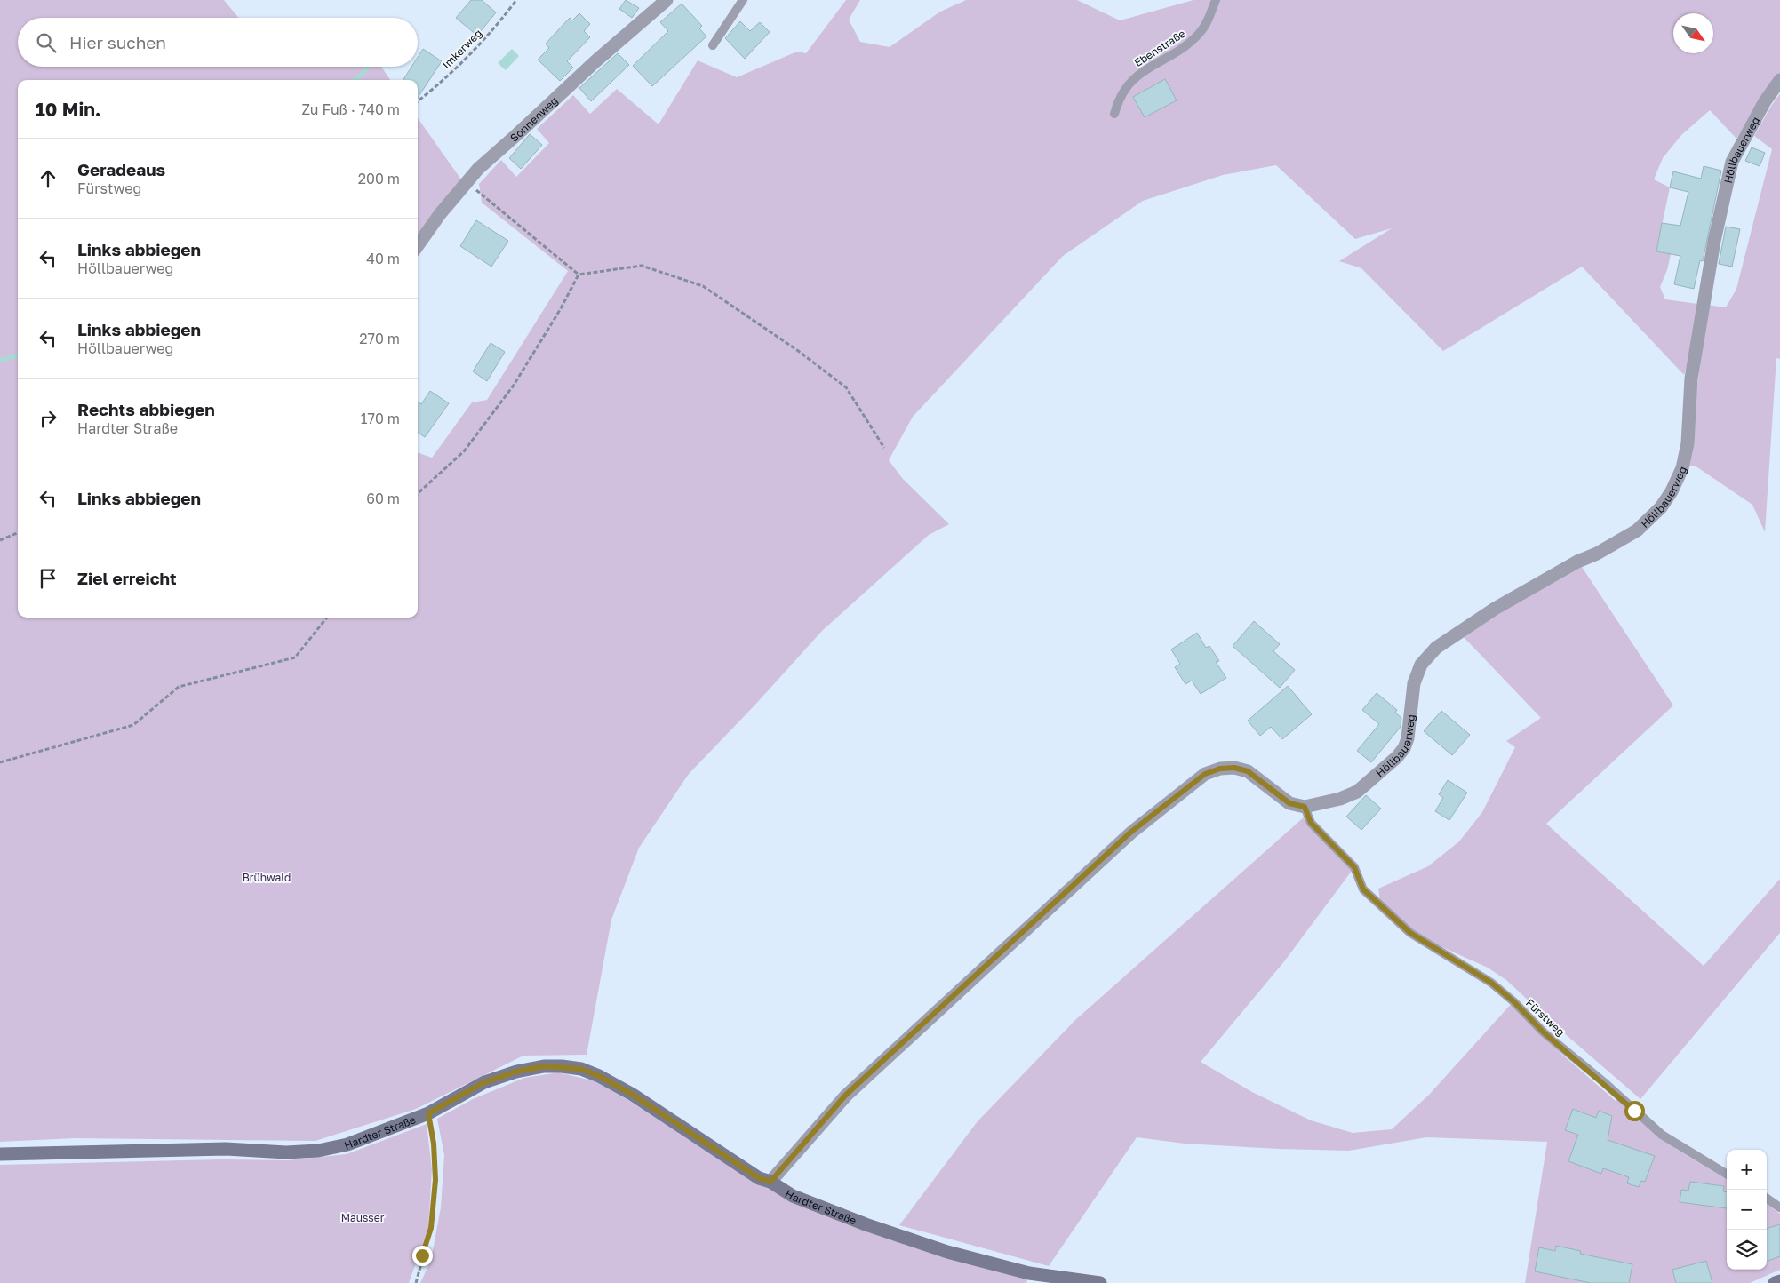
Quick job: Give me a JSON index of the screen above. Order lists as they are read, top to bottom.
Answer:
{
  "streets": {
    "street": ["Sonnenweg", "Höllbauerweg", "Hardter Straße"],
    "lane": ["Ebenstraße", "Fürstweg"],
    "path": ["Imkerweg"]
  },
  "crossings": [
    ["Höllbauerweg", "Fürstweg"]
  ],
  "parks": ["Brühwald", "Mausser"],
  "north": "bottom right",
  "page": {
    "search": "Hier suchen",
    "heading": ["10 Min.", "Zu Fuß · 740 m"],
    "list": [
      ["Geradeaus", "Fürstweg", "200 m"],
      ["Links abbiegen", "Höllbauerweg", "40 m"],
      ["Links abbiegen", "Höllbauerweg", "270 m"],
      ["Rechts abbiegen", "Hardter Straße", "170 m"],
      ["Links abbiegen", "60 m"],
      "Ziel erreicht"
    ],
    "map_buttons": ["+", "−"]
  }
}
